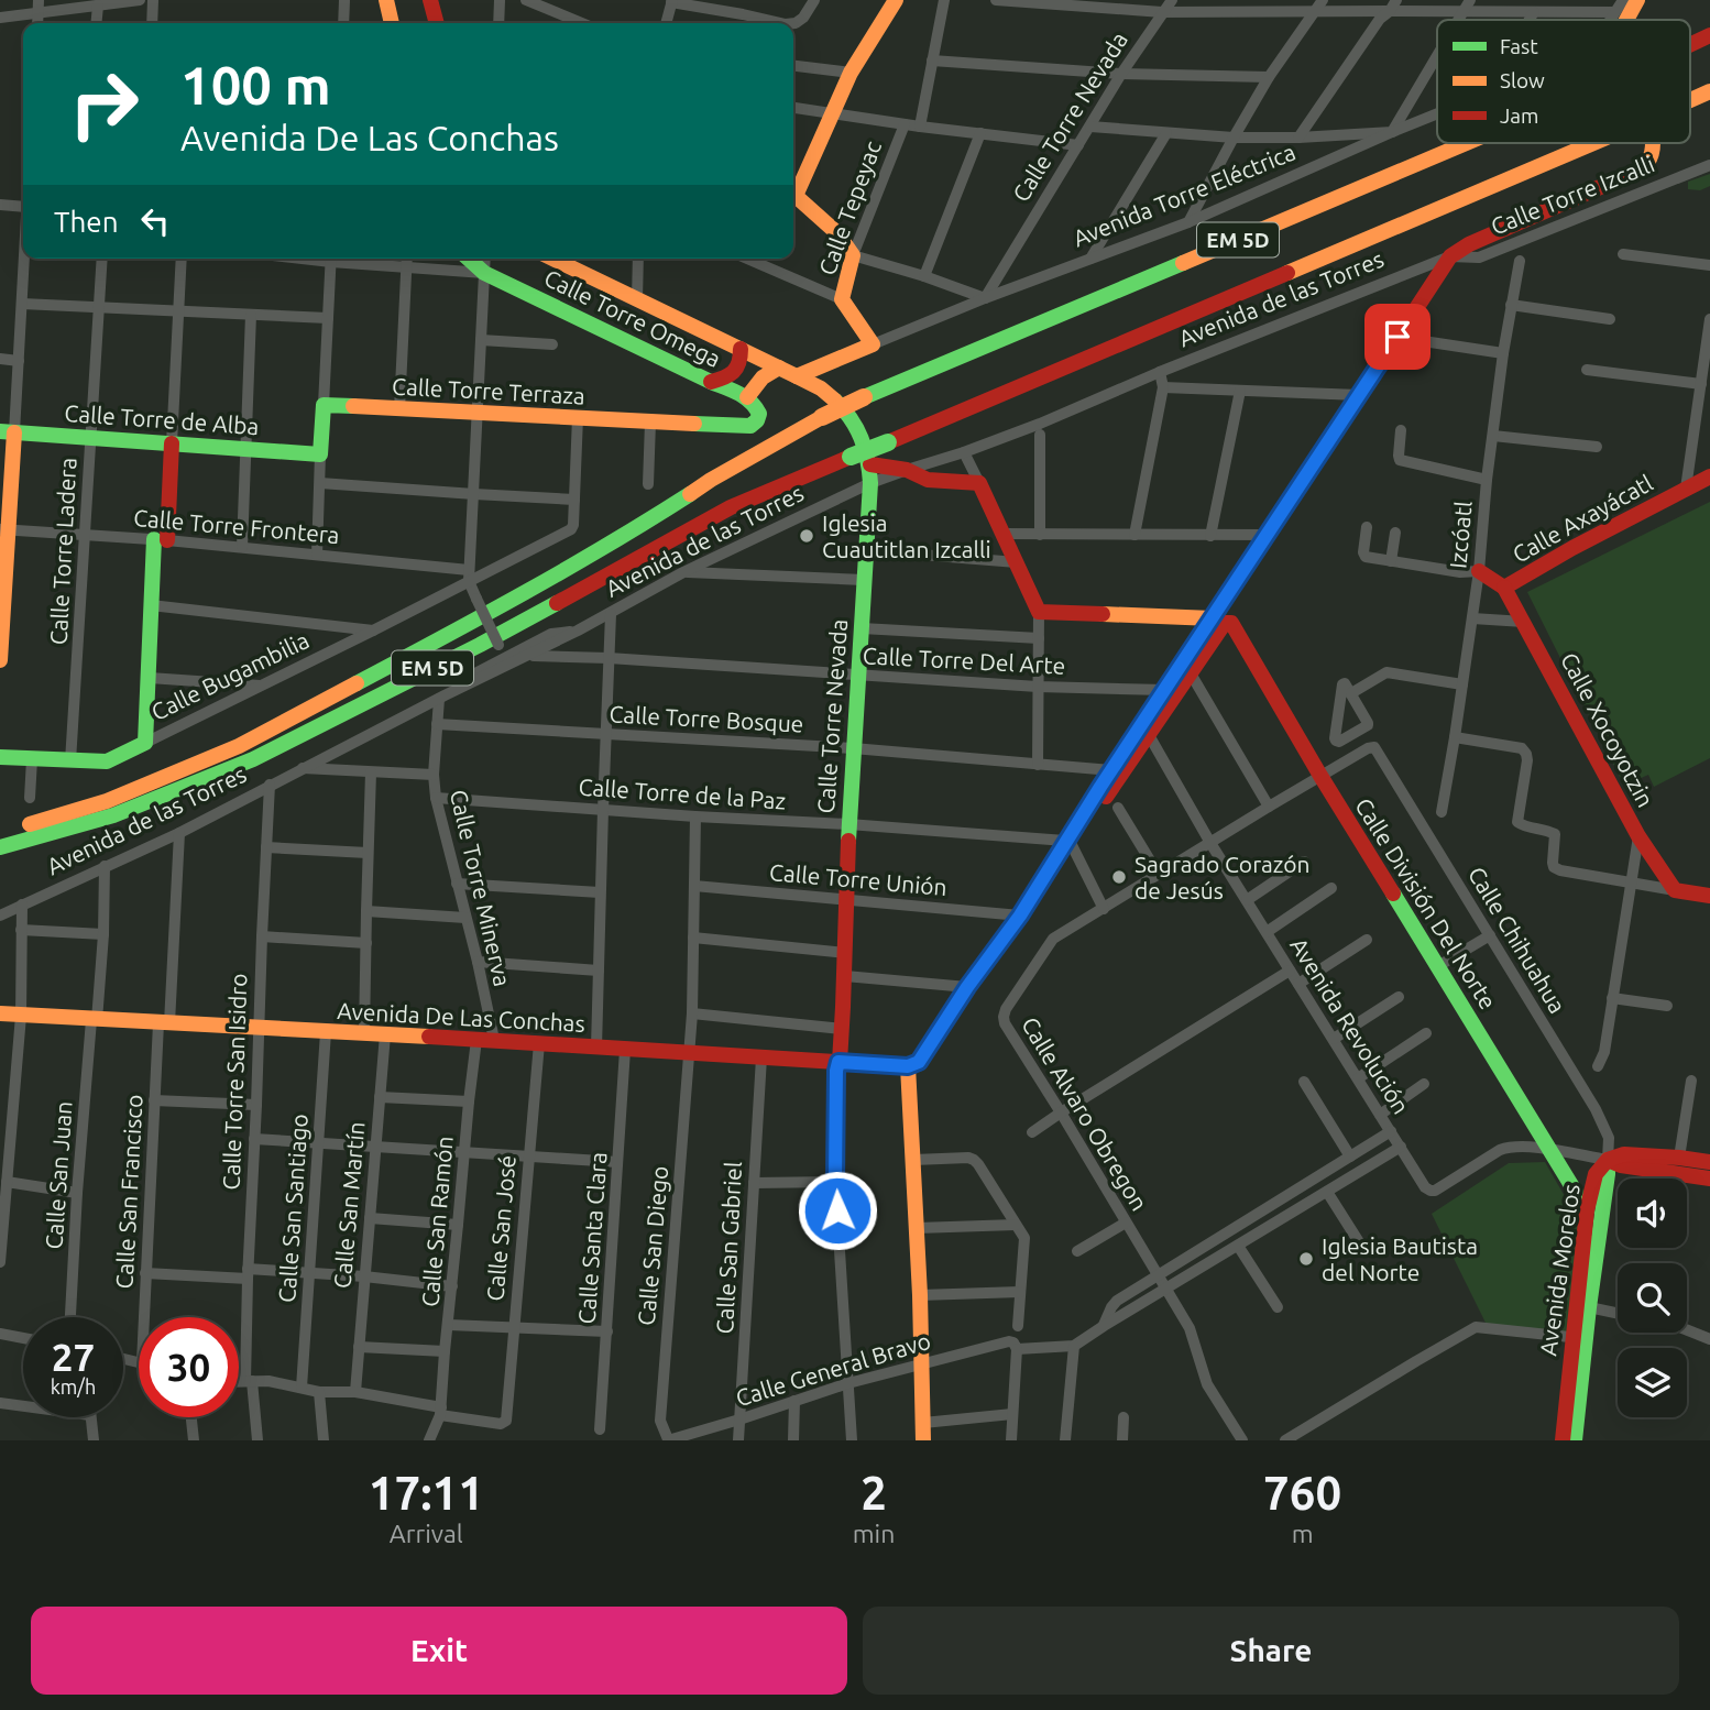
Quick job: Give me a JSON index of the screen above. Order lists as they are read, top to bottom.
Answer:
{
  "streets": {
    "main road": [
      "Calle Torre Nevada",
      "Avenida Torre Eléctrica",
      "Calle Tepeyac",
      "EM 5D",
      "Calle Torre Omega",
      "Calle Torre Terraza",
      "Calle Torre de Alba",
      "Calle Axayácatl",
      "Calle Bugambilia",
      "Calle Xocoyotzin",
      "Calle División Del Norte",
      "Avenida De Las Conchas",
      "Avenida Morelos"
    ],
    "street": [
      "Calle Torre Izcalli",
      "Avenida de las Torres",
      "Calle Torre Frontera",
      "Izcóatl",
      "Calle Torre Ladera",
      "Calle Torre Del Arte",
      "Calle Torre Bosque",
      "Calle Torre de la Paz",
      "Calle Torre Unión",
      "Calle Torre Minerva",
      "Calle Chihuahua",
      "Avenida Revolución",
      "Calle Torre San Isidro",
      "Calle Alvaro Obregon",
      "Calle San Juan",
      "Calle San Francisco",
      "Calle San Martín",
      "Calle San Santiago",
      "Calle San Ramón",
      "Calle San José",
      "Calle Santa Clara",
      "Calle San Diego",
      "Calle San Gabriel",
      "Calle General Bravo"
    ]
  },
  "crossings": [
    ["Calle Torre Nevada", "Avenida Torre Eléctrica"],
    ["Calle Torre Nevada", "Avenida de las Torres"],
    ["Calle Torre Nevada", "Calle Torre Omega"],
    ["Calle Torre Nevada", "Calle Torre Del Arte"],
    ["Calle Torre Nevada", "Calle Torre Bosque"],
    ["Calle Torre Nevada", "Calle Torre de la Paz"],
    ["Calle Torre Nevada", "Calle Torre Unión"],
    ["Calle Torre Nevada", "Avenida De Las Conchas"],
    ["Avenida Torre Eléctrica", "Calle Tepeyac"],
    ["Avenida Torre Eléctrica", "Calle Torre Omega"],
    ["Calle Torre Izcalli", "Avenida de las Torres"],
    ["Avenida de las Torres", "Calle Torre Del Arte"],
    ["Avenida de las Torres", "Calle Torre Minerva"],
    ["Avenida de las Torres", "Calle Torre San Isidro"],
    ["Avenida de las Torres", "Calle San Juan"],
    ["Avenida de las Torres", "Calle San Francisco"],
    ["Calle Torre Omega", "Calle Torre Terraza"],
    ["Calle Torre de Alba", "Calle Torre Ladera"],
    ["Calle Axayácatl", "Izcóatl"],
    ["Calle Axayácatl", "Calle Xocoyotzin"],
    ["Calle Torre Frontera", "Calle Torre Ladera"],
    ["Calle Torre Frontera", "Calle Bugambilia"],
    ["Calle Torre Ladera", "Calle Bugambilia"],
    ["Calle Torre Bosque", "Calle Torre Minerva"],
    ["Calle Torre de la Paz", "Calle Torre Minerva"],
    ["Calle Torre de la Paz", "Calle San Diego"],
    ["Calle Torre Unión", "Calle San Diego"],
    ["Calle Torre Minerva", "Avenida De Las Conchas"],
    ["Calle Torre Minerva", "Calle San Ramón"],
    ["Calle División Del Norte", "Avenida Revolución"],
    ["Calle División Del Norte", "Calle Alvaro Obregon"],
    ["Calle División Del Norte", "Avenida Morelos"],
    ["Calle Chihuahua", "Calle Alvaro Obregon"],
    ["Calle Chihuahua", "Avenida Morelos"],
    ["Avenida De Las Conchas", "Calle Torre San Isidro"],
    ["Avenida De Las Conchas", "Calle San Juan"],
    ["Avenida De Las Conchas", "Calle San Francisco"],
    ["Avenida De Las Conchas", "Calle San Martín"],
    ["Avenida De Las Conchas", "Calle San Santiago"],
    ["Avenida De Las Conchas", "Calle San Ramón"],
    ["Avenida De Las Conchas", "Calle San José"],
    ["Avenida De Las Conchas", "Calle Santa Clara"],
    ["Avenida De Las Conchas", "Calle San Diego"],
    ["Avenida De Las Conchas", "Calle San Gabriel"],
    ["Avenida Revolución", "Calle Alvaro Obregon"],
    ["Calle San Ramón", "Calle San José"],
    ["Calle San Diego", "Calle General Bravo"],
    ["Calle San Gabriel", "Calle General Bravo"]
  ],
  "places": ["Iglesia Cuautitlan Izcalli", "Sagrado Corazón de Jesús", "Iglesia Bautista del Norte"],
  "legend": ["Fast", "Slow", "Jam"],
  "page": {
    "turn": ["100 m", "Avenida De Las Conchas"],
    "then": "Then",
    "speed": "27 km/h",
    "limit": "30",
    "eta": [
      "17:11",
      "Arrival",
      "2",
      "min",
      "760",
      "m"
    ],
    "buttons": ["Exit", "Share"]
  }
}
